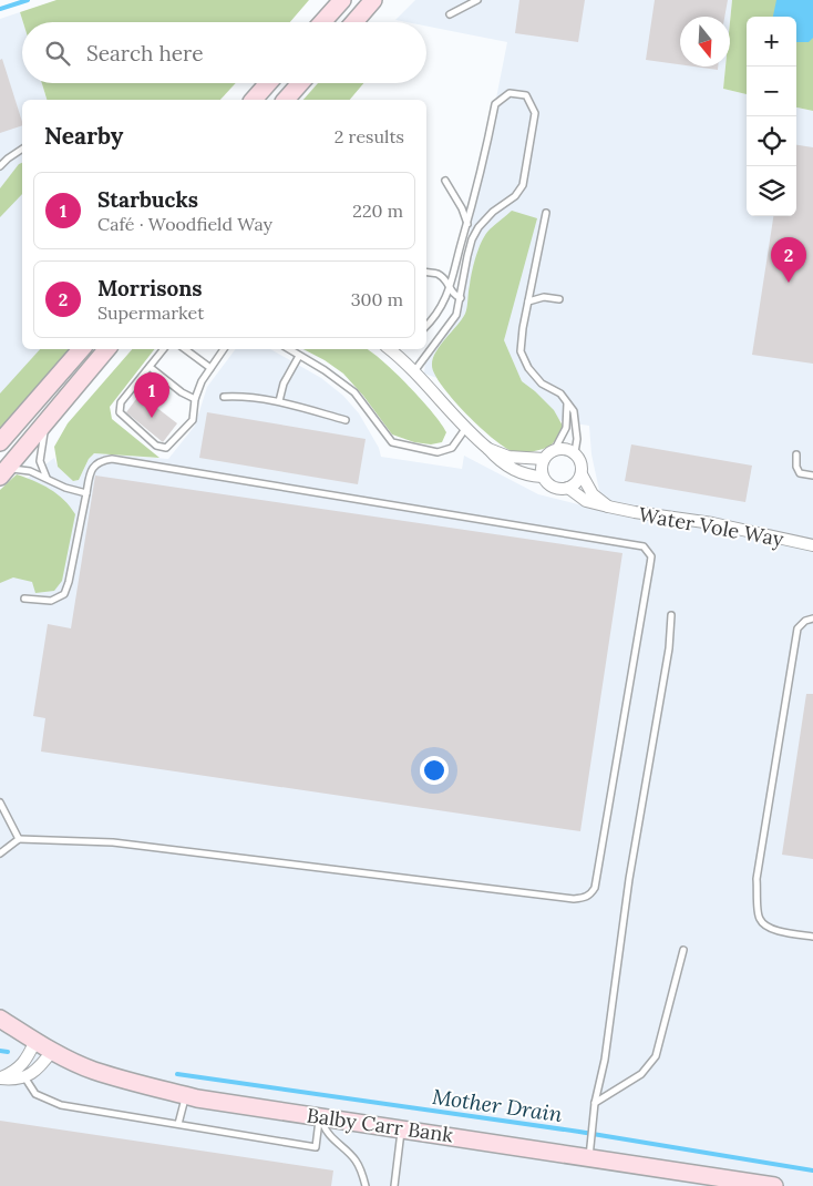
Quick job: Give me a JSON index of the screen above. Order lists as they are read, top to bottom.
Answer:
{
  "streets": {
    "street": ["Water Vole Way", "Balby Carr Bank"]
  },
  "water": ["Mother Drain"],
  "north": "bottom",
  "page": {
    "map_buttons": ["+", "−"],
    "search": "Search here",
    "heading": ["Nearby", "2 results"],
    "list": [
      {
        "mark": "1",
        "name": "Starbucks",
        "note": "Café · Woodfield Way",
        "value": "220 m"
      },
      {
        "mark": "2",
        "name": "Morrisons",
        "note": "Supermarket",
        "value": "300 m"
      }
    ],
    "pins": ["2", "1"]
  }
}
